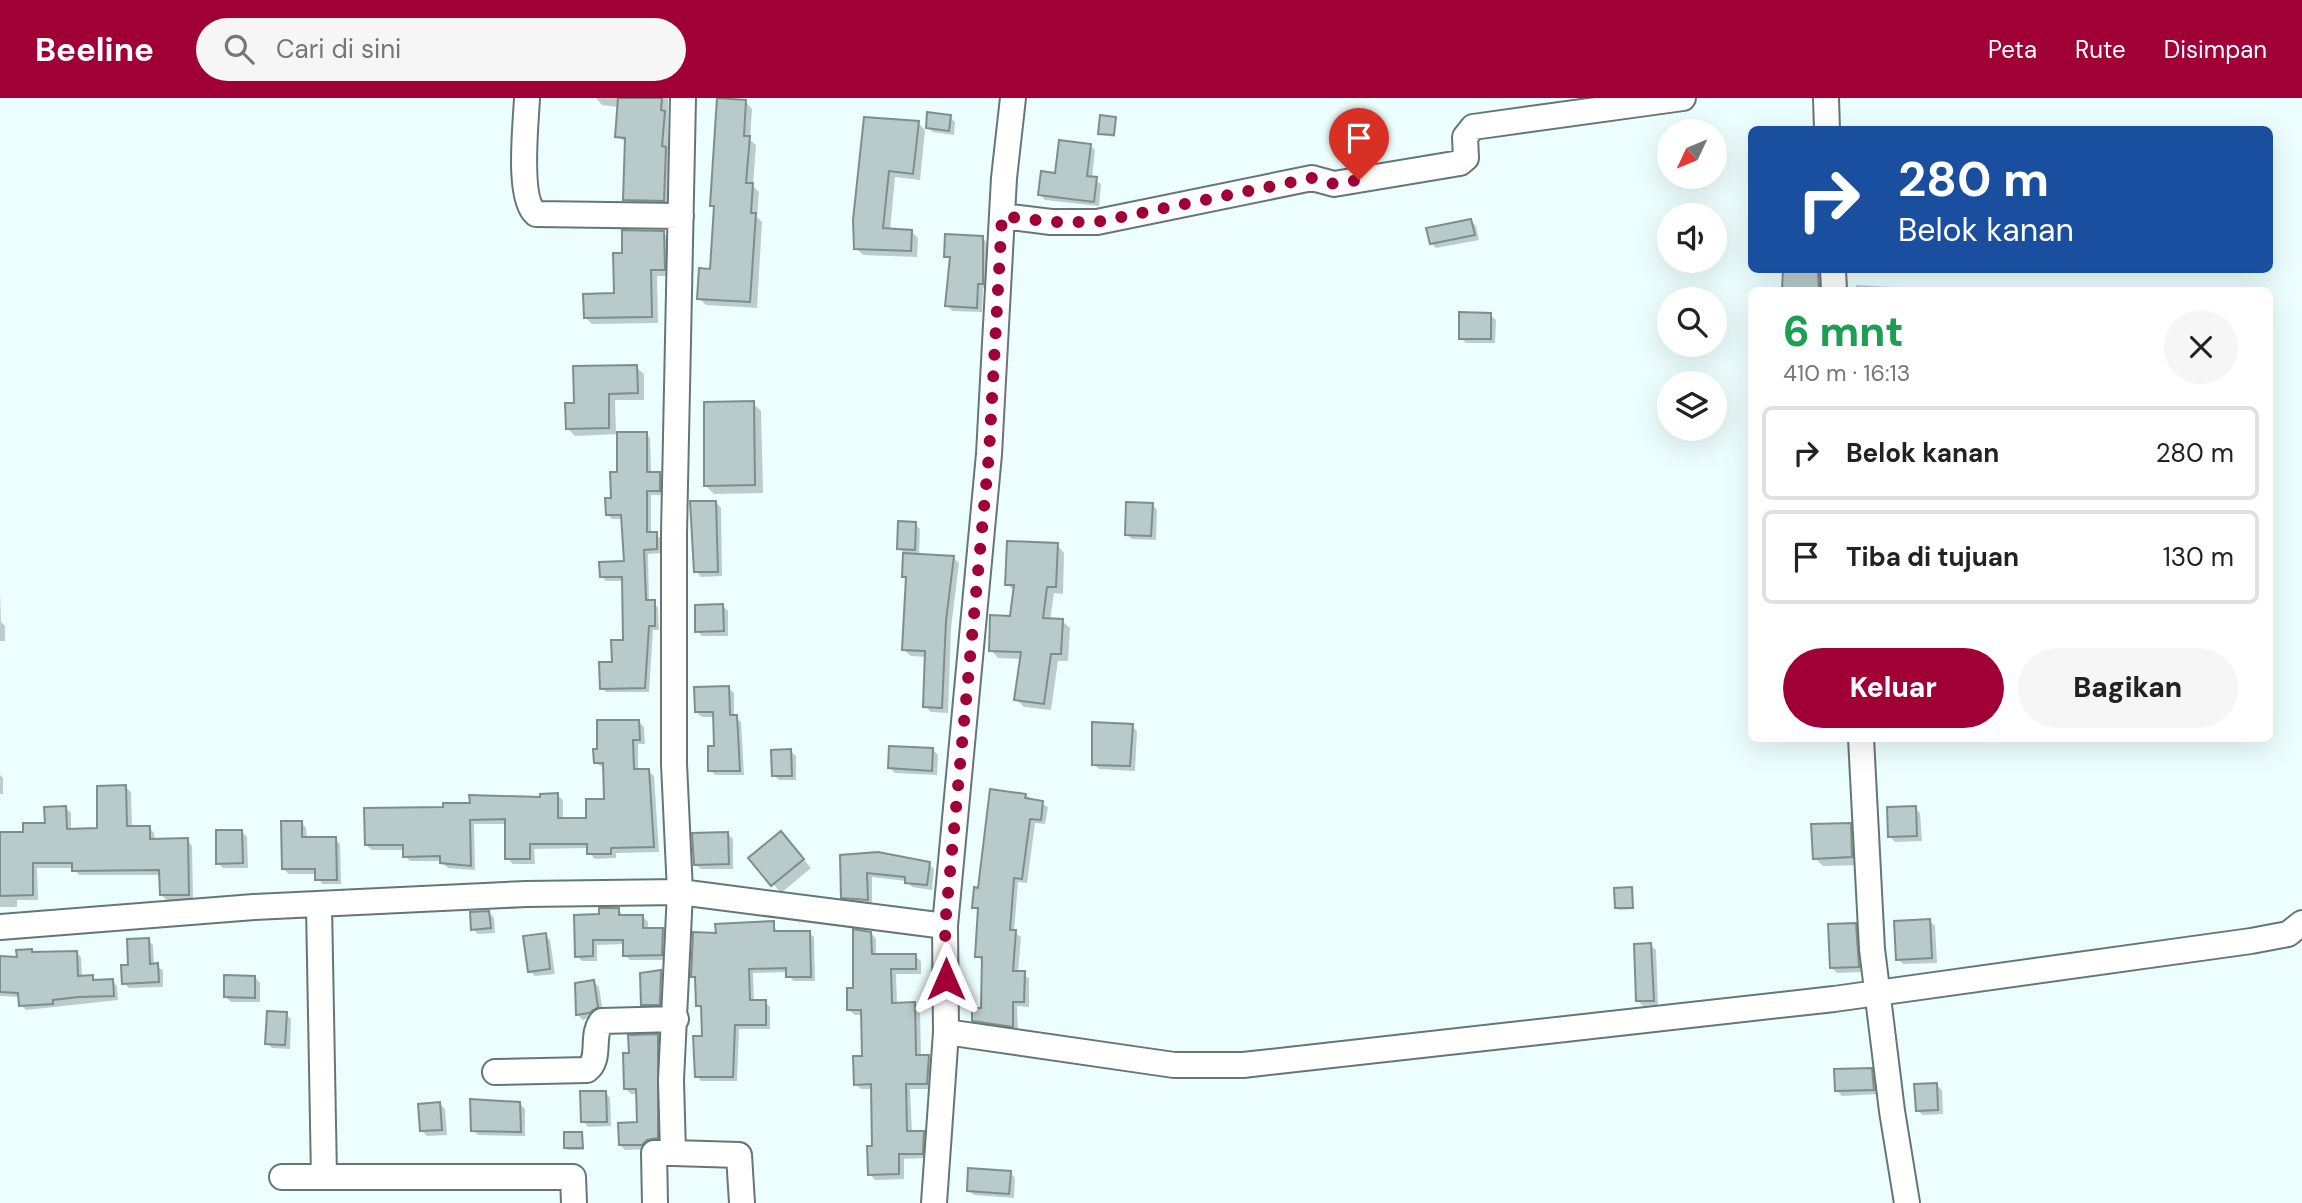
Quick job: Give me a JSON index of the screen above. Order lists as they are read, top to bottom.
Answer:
{
  "north": "bottom left",
  "page": {
    "header": "Beeline",
    "search": "Cari di sini",
    "nav": ["Peta", "Rute", "Disimpan"],
    "turn": ["280 m", "Belok kanan"],
    "heading": ["6 mnt", "410 m · 16:13"],
    "list": [
      {
        "name": "Belok kanan",
        "value": "280 m"
      },
      {
        "name": "Tiba di tujuan",
        "value": "130 m"
      }
    ],
    "buttons": ["Keluar", "Bagikan"]
  }
}
